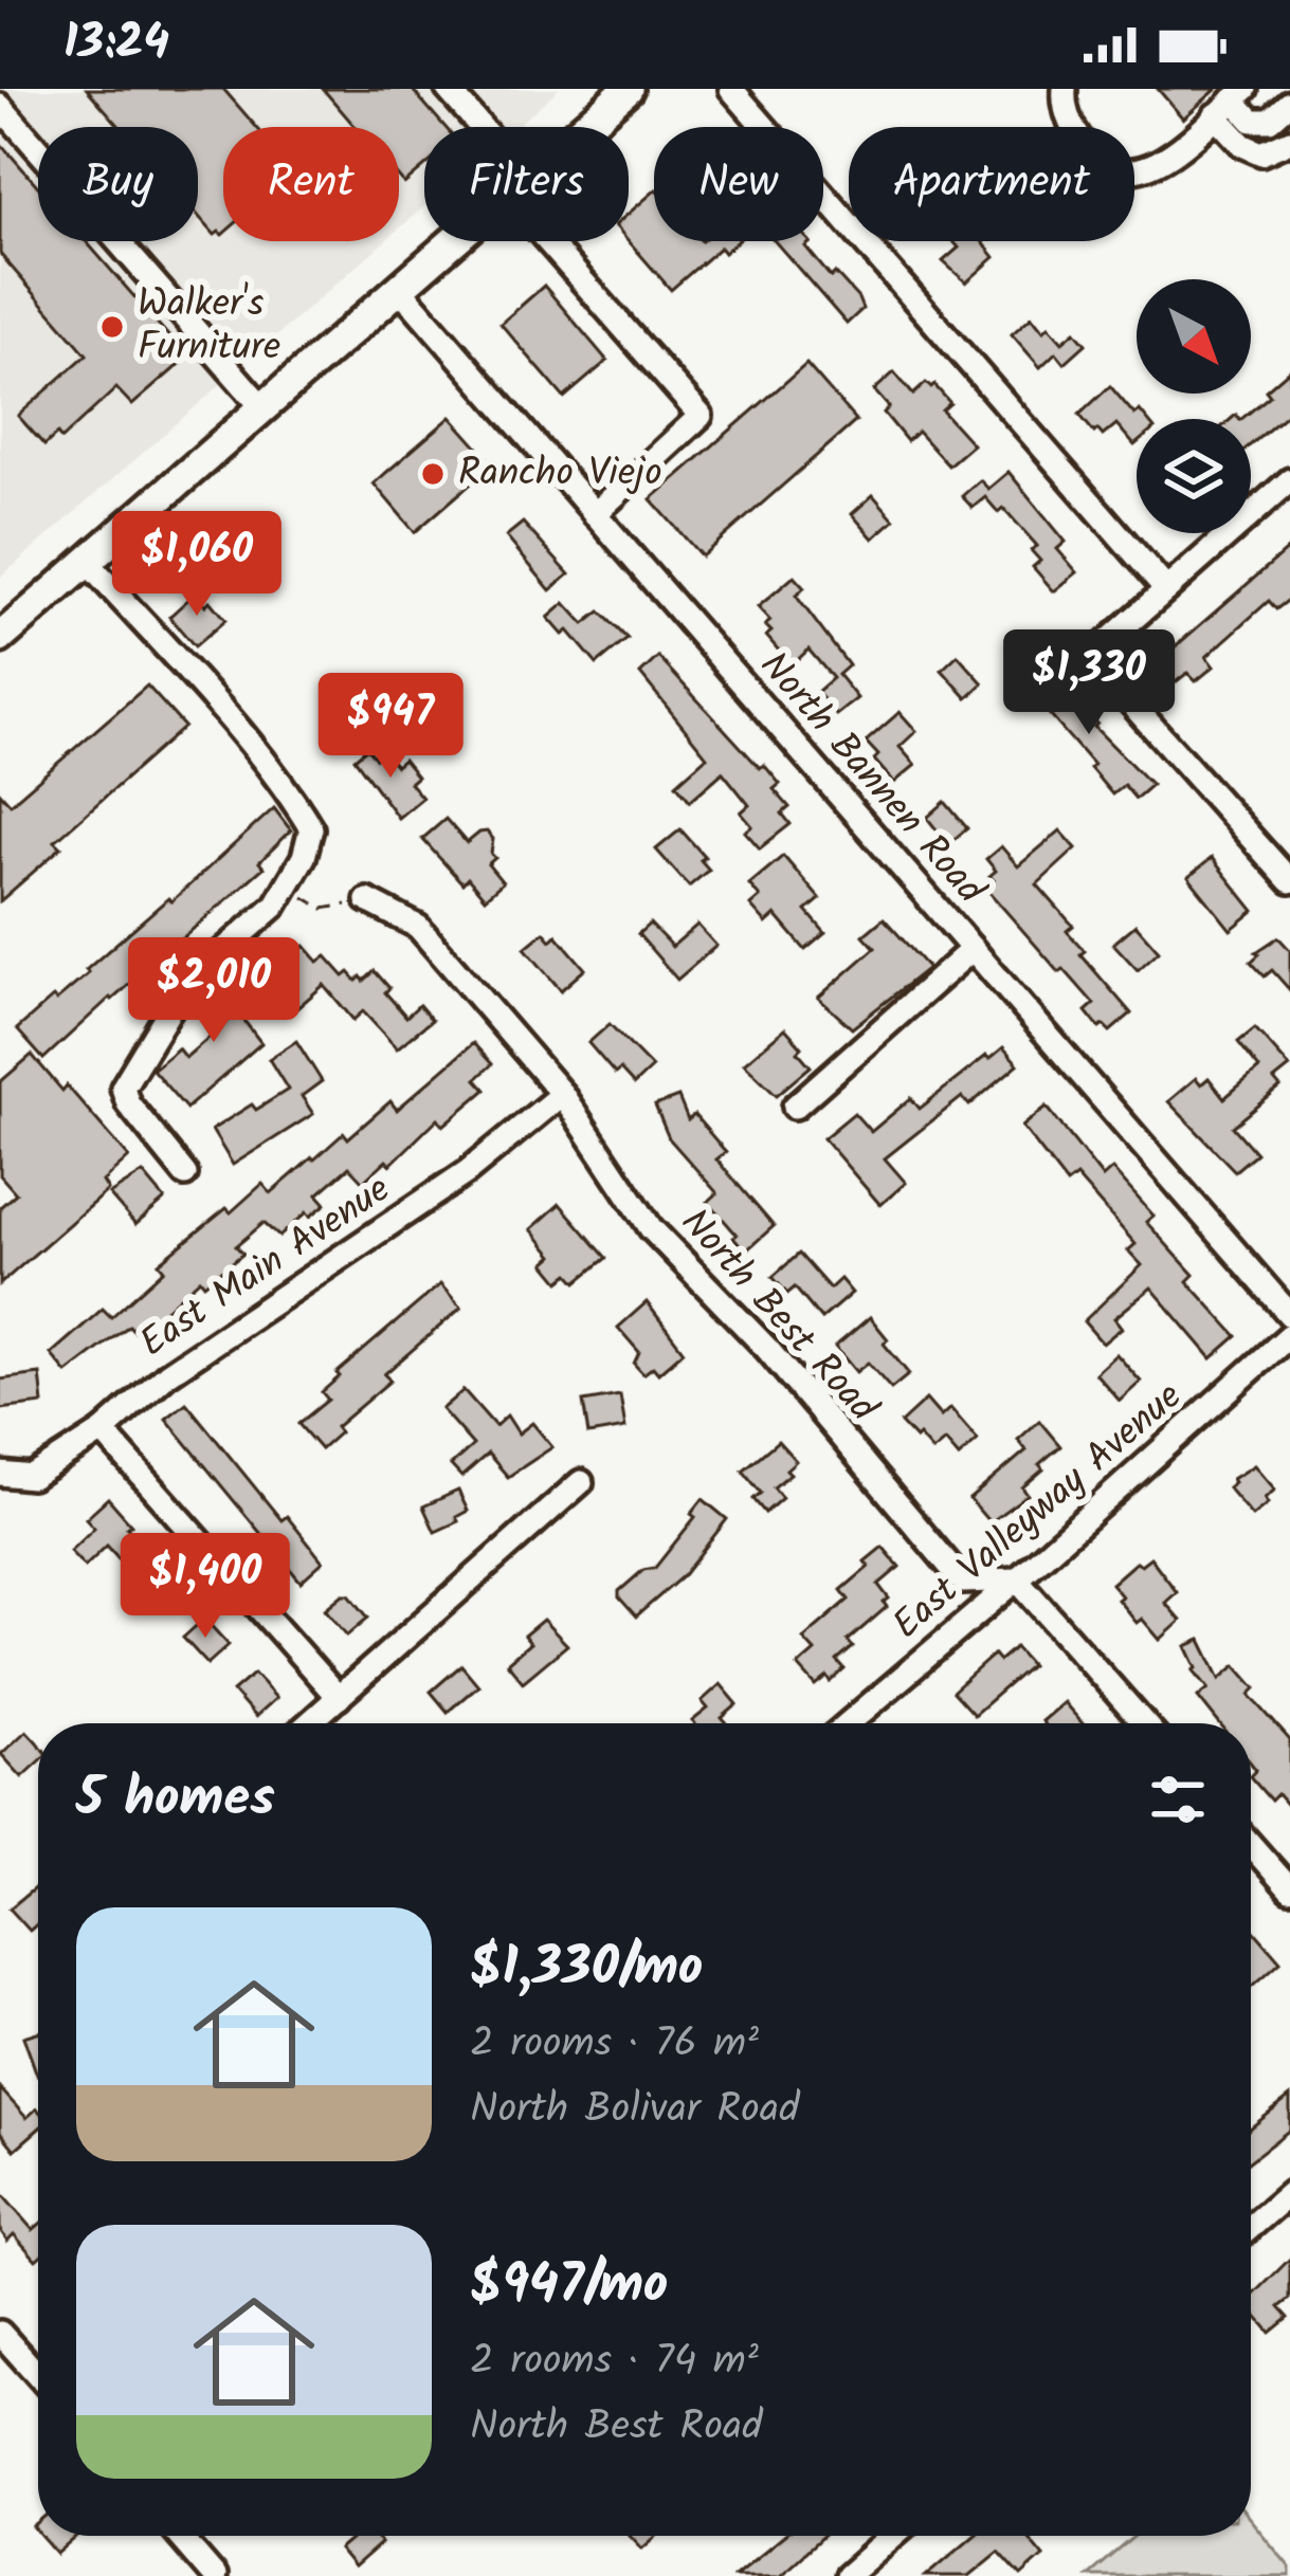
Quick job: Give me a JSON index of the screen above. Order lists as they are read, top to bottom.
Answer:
{
  "streets": {
    "street": [
      "North Bannen Road",
      "East Main Avenue",
      "North Best Road",
      "East Valleyway Avenue"
    ]
  },
  "crossings": [
    ["East Main Avenue", "North Best Road"],
    ["North Best Road", "East Valleyway Avenue"]
  ],
  "places": ["Walker's Furniture", "Rancho Viejo"],
  "north": "bottom right",
  "page": {
    "status": "13:24",
    "chip": [
      "Buy",
      "Rent",
      "Filters",
      "New",
      "Apartment"
    ],
    "price": [
      "$1,060",
      "$1,330",
      "$947",
      "$2,010",
      "$1,400"
    ],
    "heading": "5 homes",
    "list": [
      {
        "name": "$1,330/mo",
        "note": "2 rooms · 76 m² · North Bolivar Road"
      },
      {
        "name": "$947/mo",
        "note": "2 rooms · 74 m² · North Best Road"
      }
    ]
  }
}
